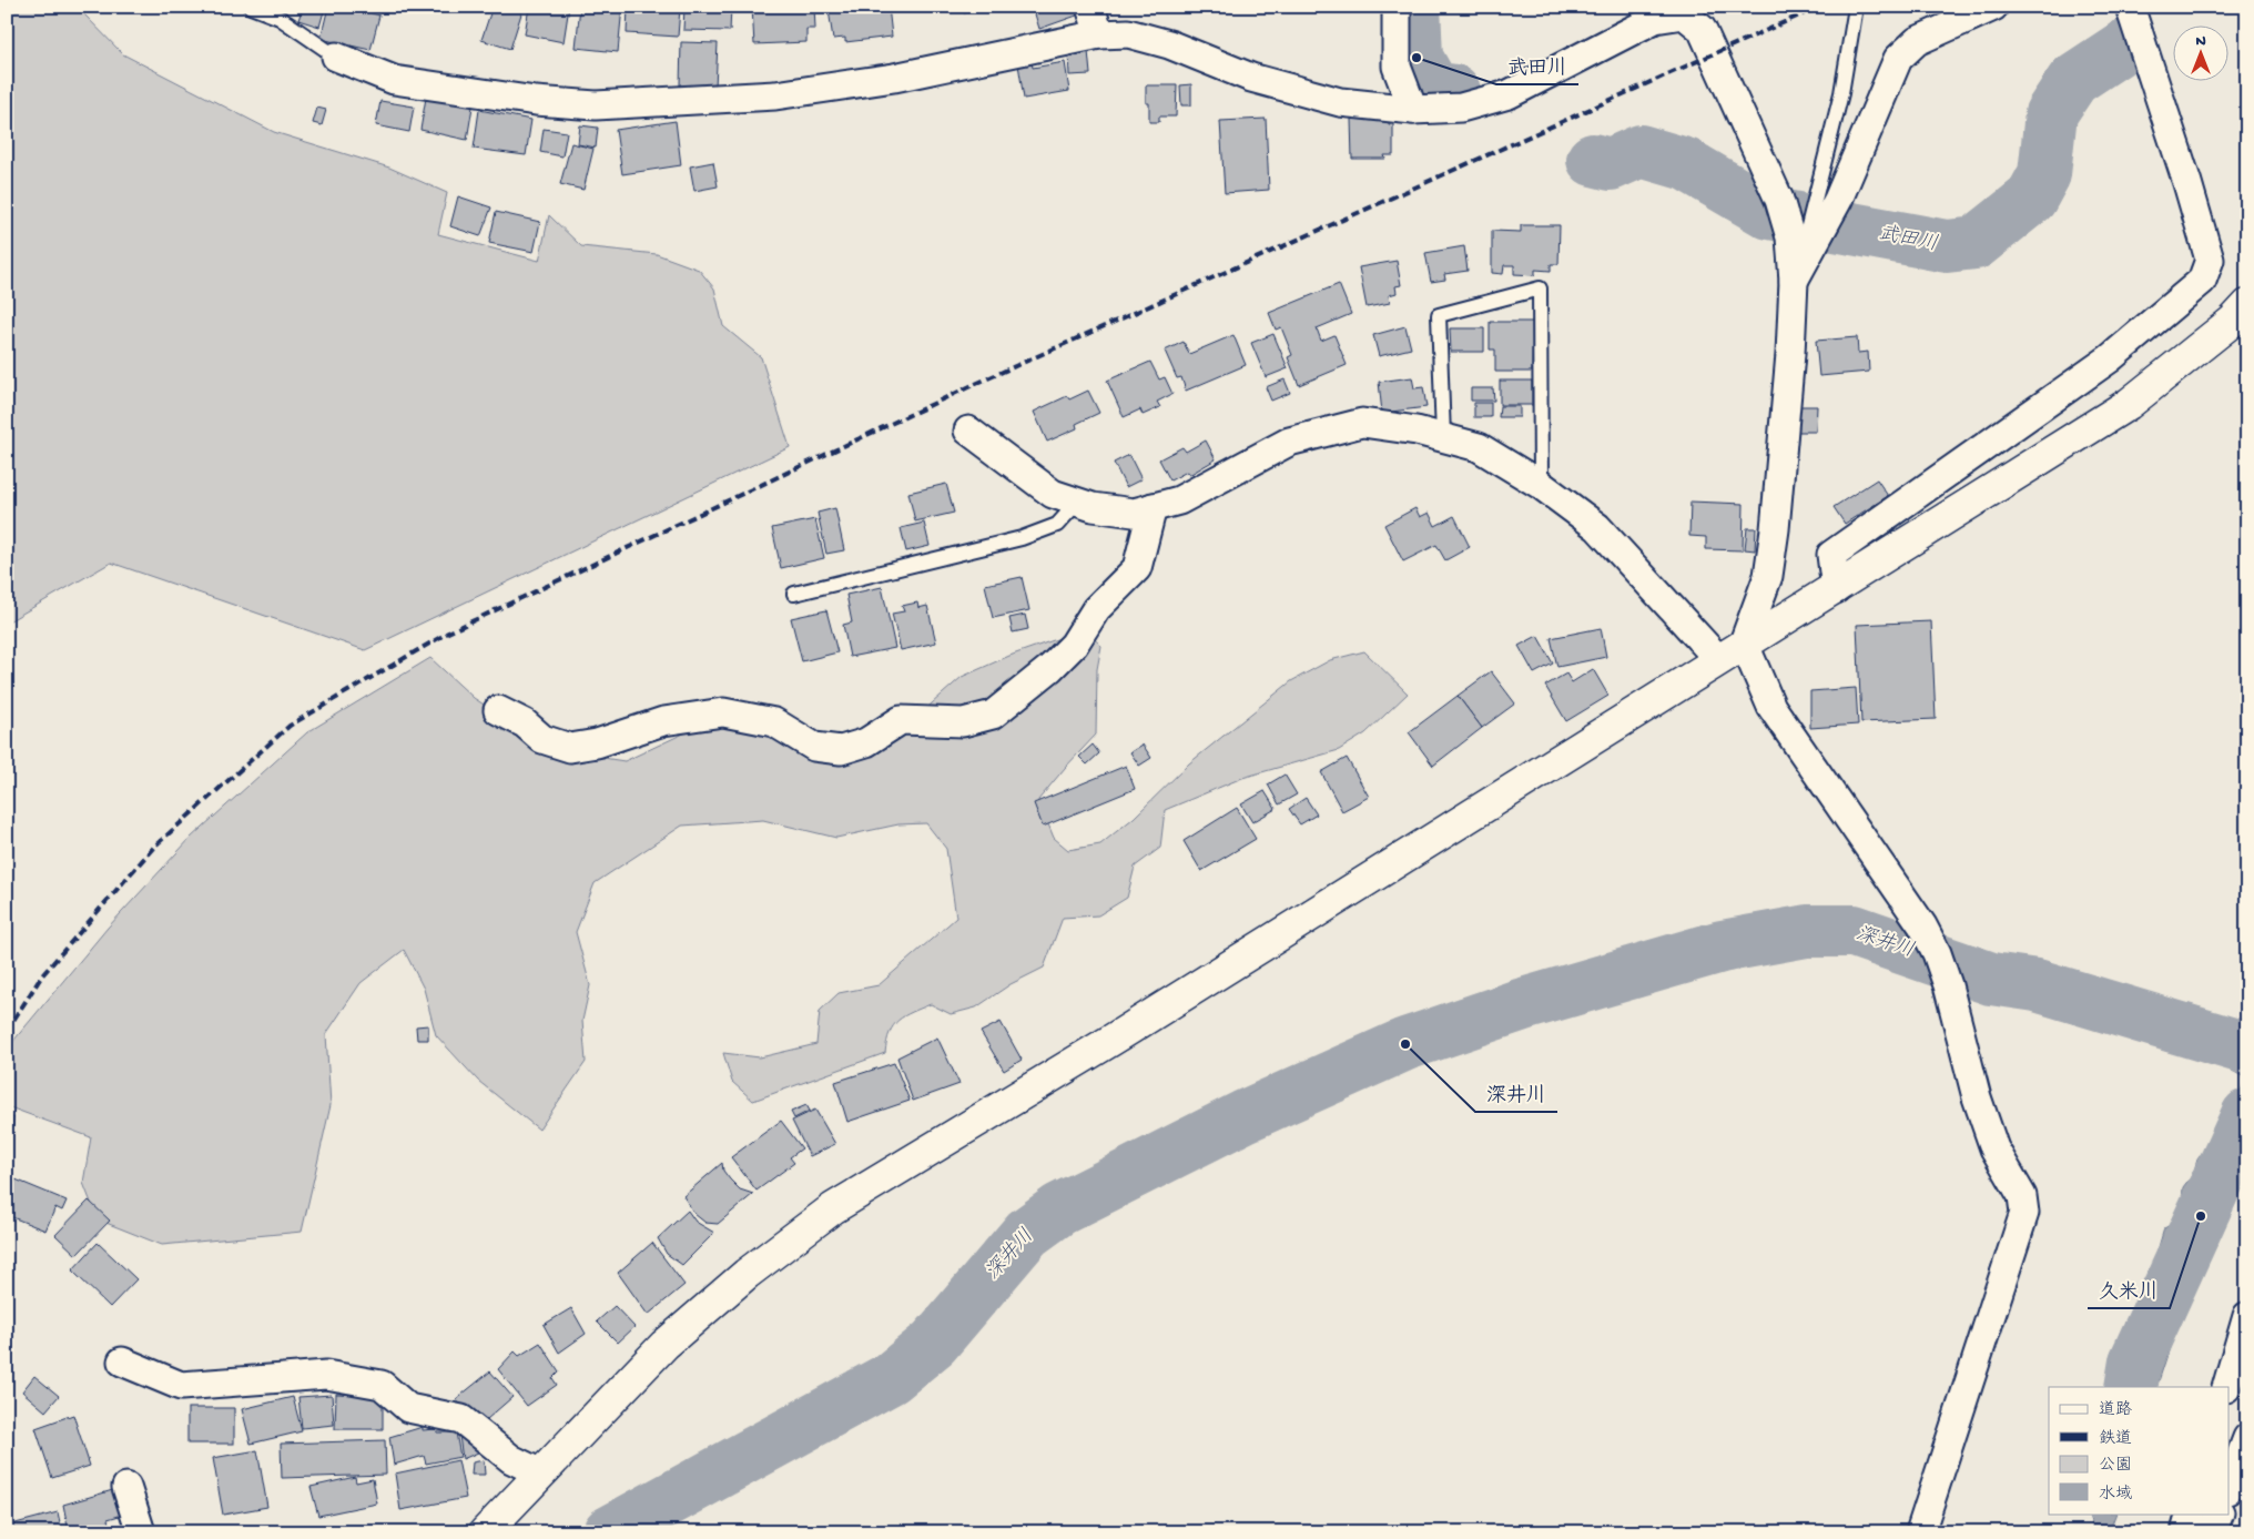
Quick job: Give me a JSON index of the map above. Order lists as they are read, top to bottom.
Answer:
{
  "water": ["武田川", "深井川"],
  "places": ["武田川", "深井川", "久米川"],
  "legend": [
    "道路",
    "鉄道",
    "公園",
    "水域"
  ],
  "north": "top"
}
